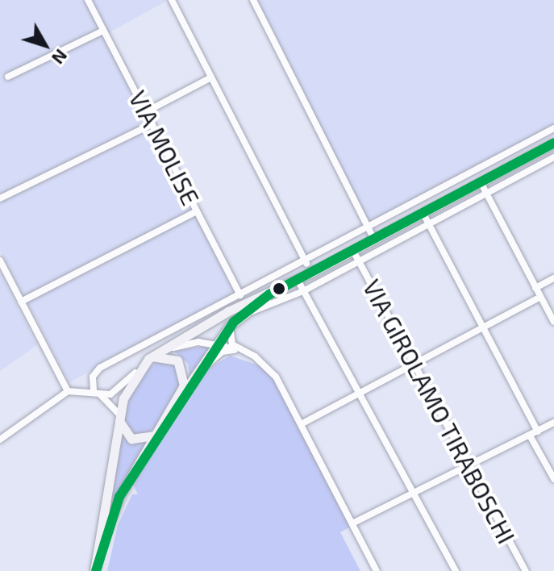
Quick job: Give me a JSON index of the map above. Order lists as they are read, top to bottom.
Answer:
{
  "streets": {
    "street": ["VIA MOLISE", "VIA GIROLAMO TIRABOSCHI"]
  },
  "north": "bottom right"
}
